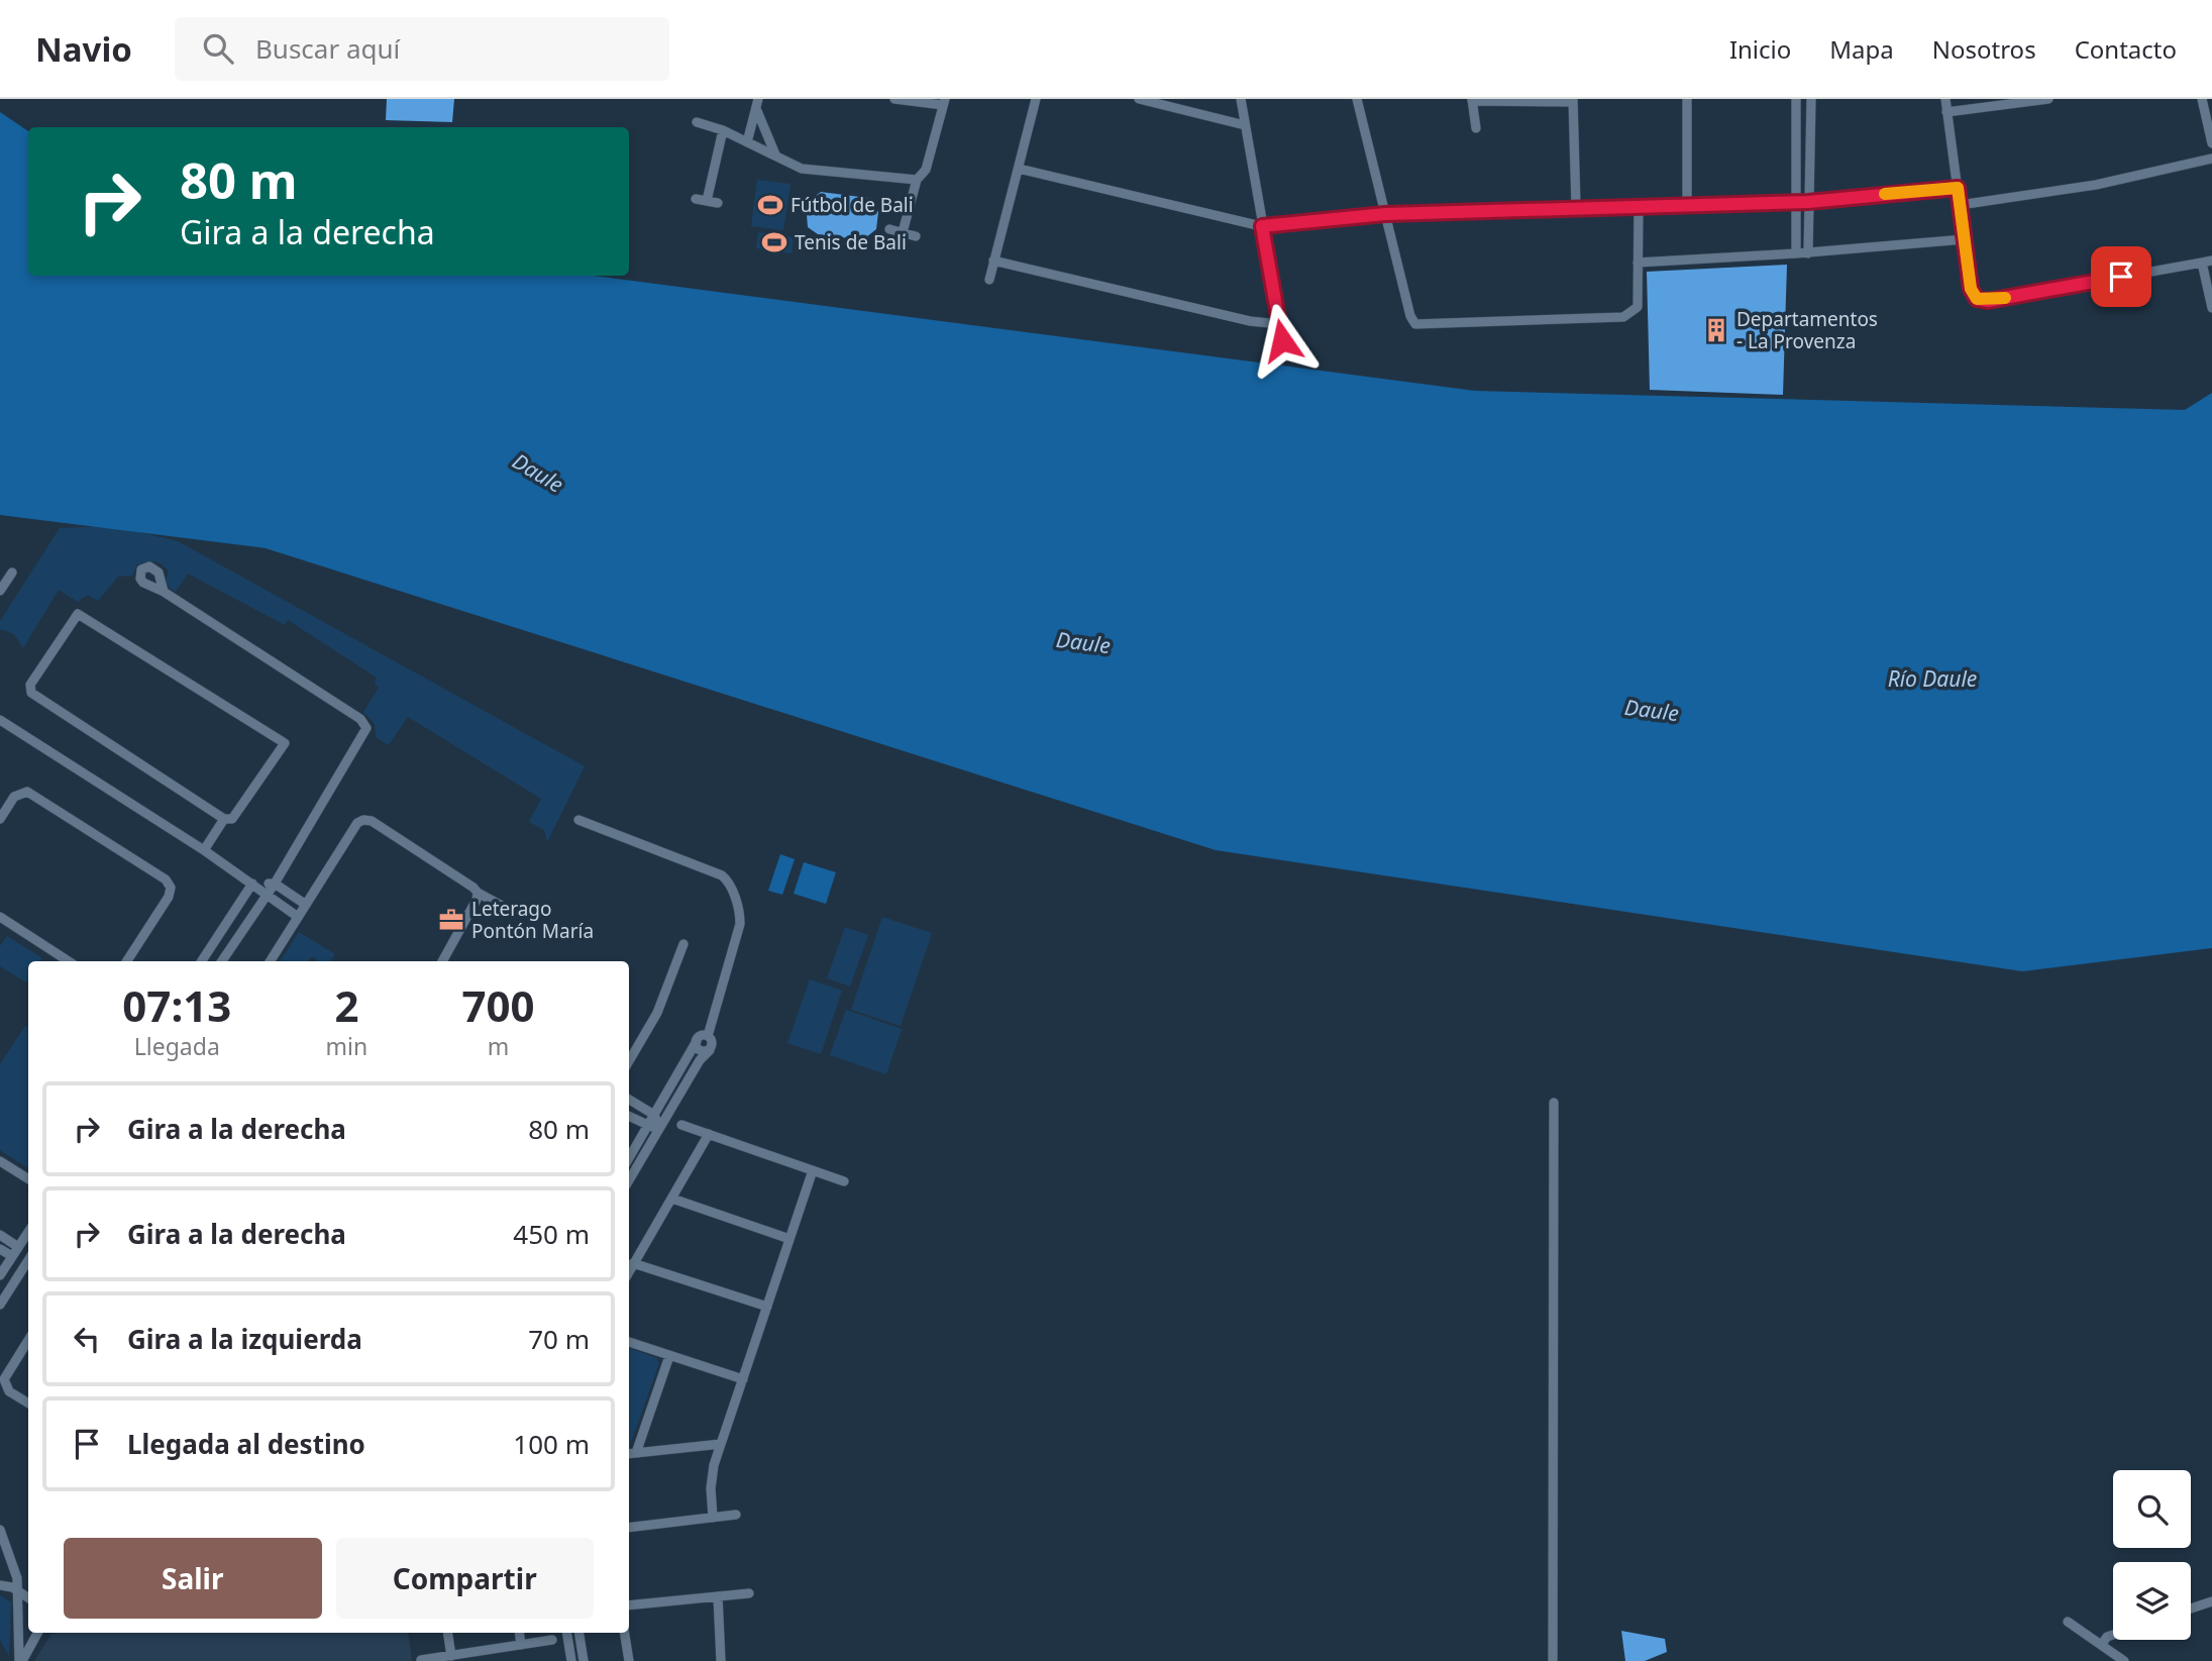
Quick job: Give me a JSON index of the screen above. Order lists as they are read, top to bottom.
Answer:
{
  "water": ["Daule", "Río Daule"],
  "places": {
    "sports": ["Fútbol de Bali", "Tenis de Bali"],
    "building": ["Departamentos - La Provenza"],
    "office": ["Leterago Pontón María"]
  },
  "page": {
    "header": "Navio",
    "search": "Buscar aquí",
    "nav": [
      "Inicio",
      "Mapa",
      "Nosotros",
      "Contacto"
    ],
    "turn": ["80 m", "Gira a la derecha"],
    "eta": [
      "07:13",
      "Llegada",
      "2",
      "min",
      "700",
      "m"
    ],
    "list": [
      {
        "name": "Gira a la derecha",
        "value": "80 m"
      },
      {
        "name": "Gira a la derecha",
        "value": "450 m"
      },
      {
        "name": "Gira a la izquierda",
        "value": "70 m"
      },
      {
        "name": "Llegada al destino",
        "value": "100 m"
      }
    ],
    "buttons": ["Salir", "Compartir"]
  }
}
